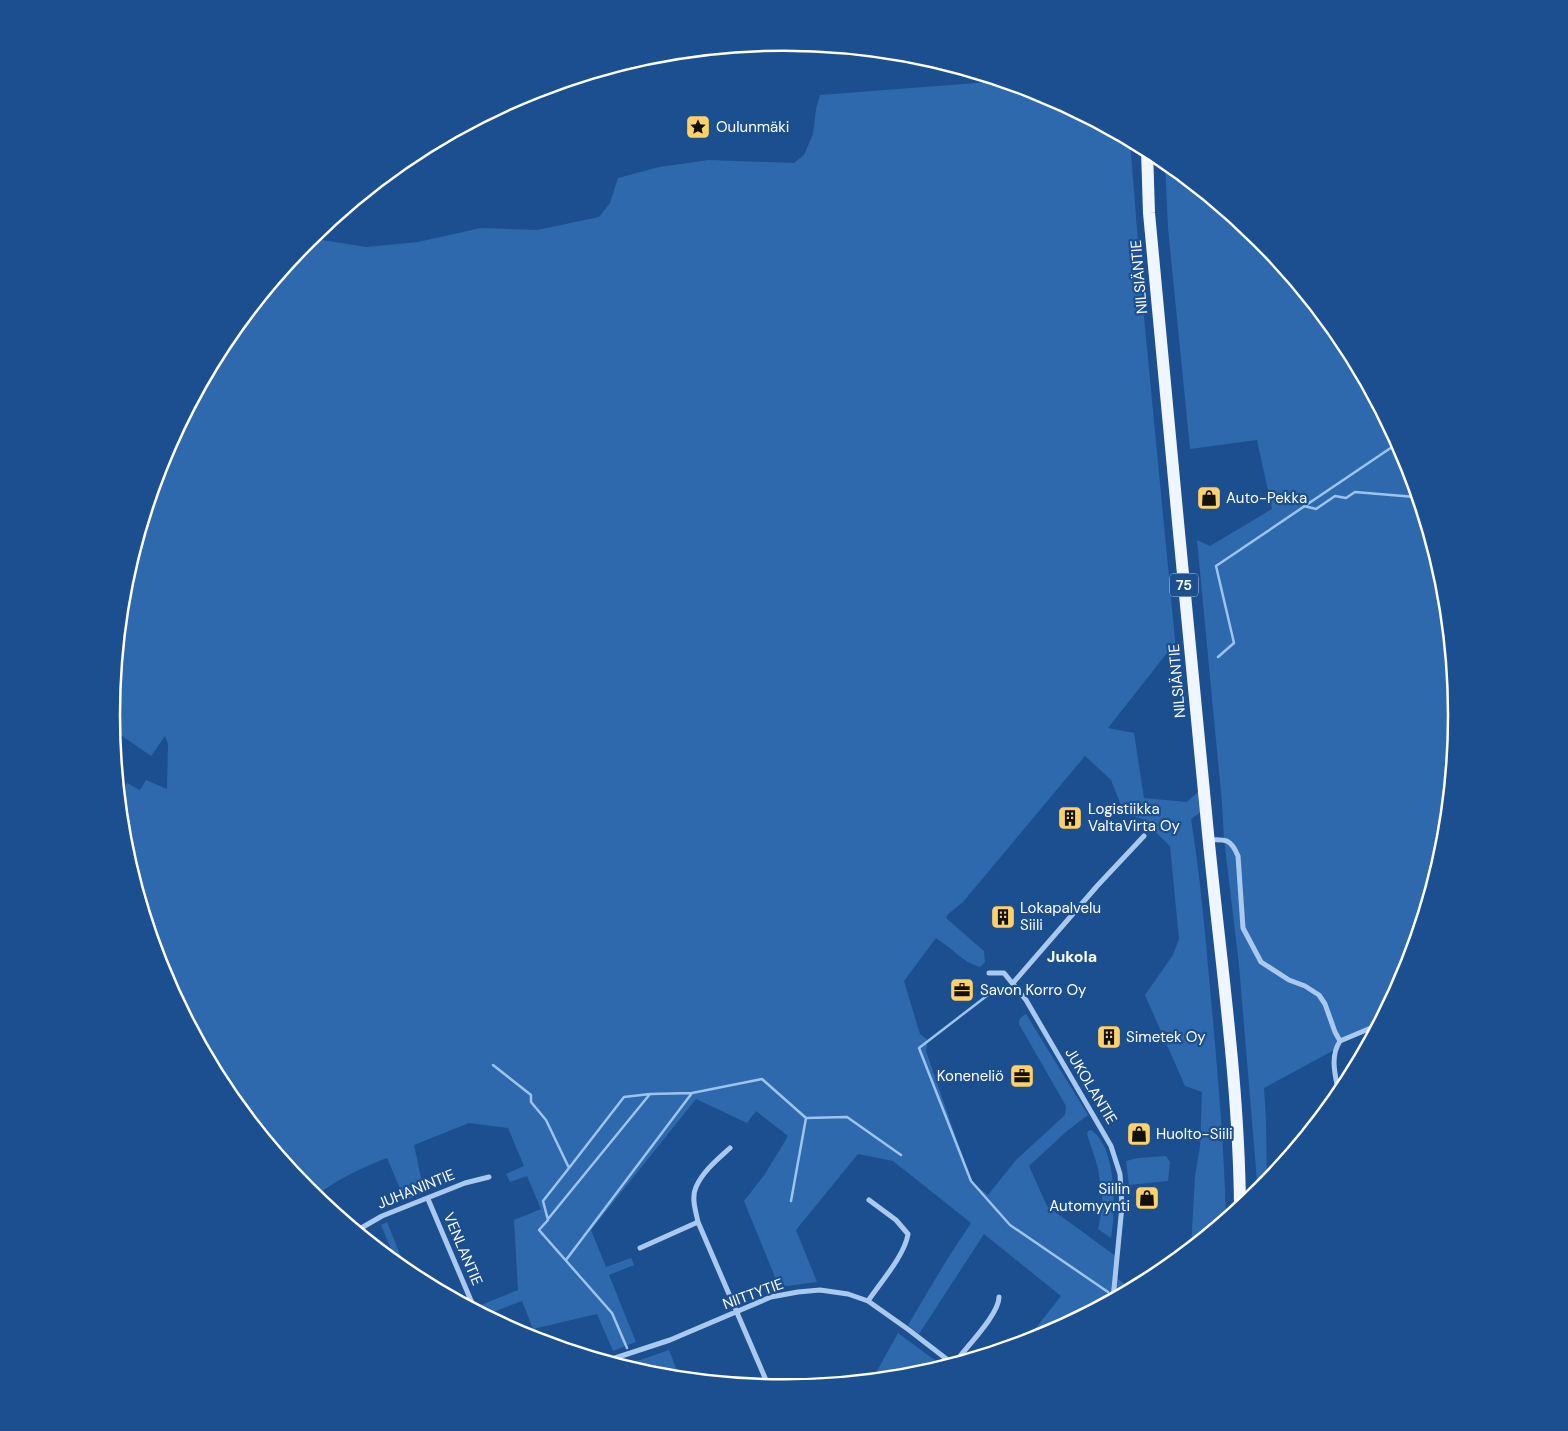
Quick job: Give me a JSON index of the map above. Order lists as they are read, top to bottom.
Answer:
{
  "streets": {
    "main road": ["NILSIÄNTIE", "75"],
    "street": [
      "JUKOLANTIE",
      "JUHANINTIE",
      "VENLANTIE",
      "NIITTYTIE"
    ]
  },
  "crossings": [
    ["JUHANINTIE", "VENLANTIE"]
  ],
  "districts": ["Jukola"],
  "places": {
    "place": ["Oulunmäki"],
    "shop": ["Auto-Pekka", "Huolto-Siili", "Siilin Automyynti"],
    "building": ["Logistiikka ValtaVirta Oy", "Lokapalvelu Siili", "Simetek Oy"],
    "office": ["Savon Korro Oy", "Koneneliö"]
  }
}
